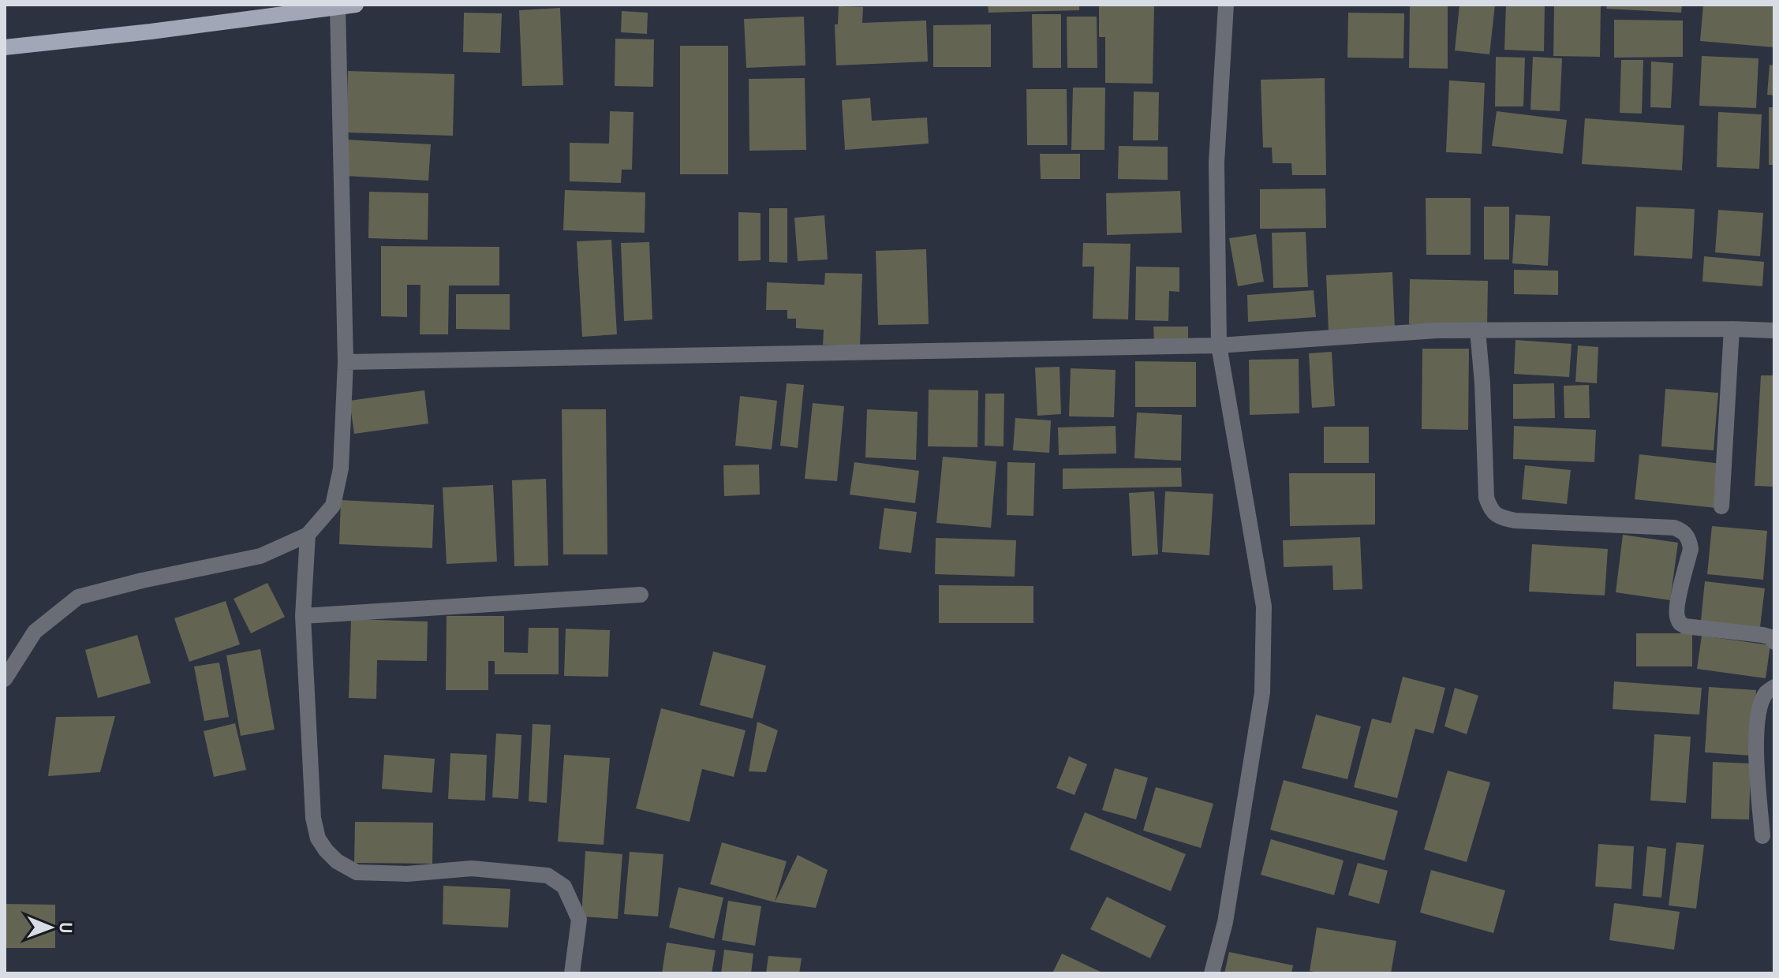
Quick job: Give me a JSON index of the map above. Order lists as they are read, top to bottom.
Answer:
{
  "north": "right"
}
